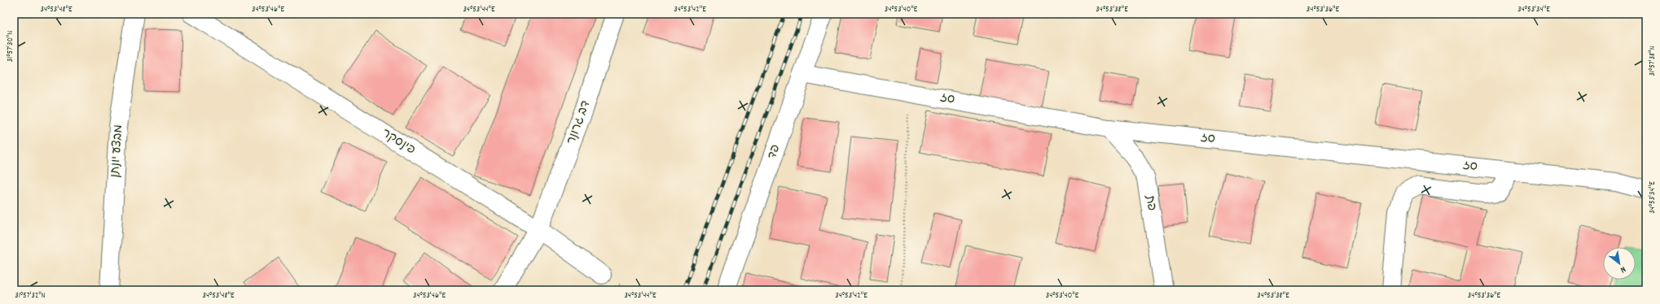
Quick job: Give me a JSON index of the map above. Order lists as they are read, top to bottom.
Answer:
{
  "streets": {
    "street": [
      "סז",
      "דב גרונר",
      "פינסקר",
      "מבצע יונתן",
      "פד",
      "פת"
    ]
  },
  "crossings": [
    ["סז", "פד"],
    ["סז", "פת"],
    ["דב גרונר", "פינסקר"]
  ],
  "north": "bottom right",
  "coordinates": [
    "34°53'48\"E",
    "34°53'46\"E",
    "34°53'44\"E",
    "34°53'42\"E",
    "34°53'40\"E",
    "34°53'38\"E",
    "34°53'36\"E",
    "34°53'34\"E",
    "31°57'30\"N",
    "31°57'38\"N",
    "31°57'32\"N"
  ]
}
